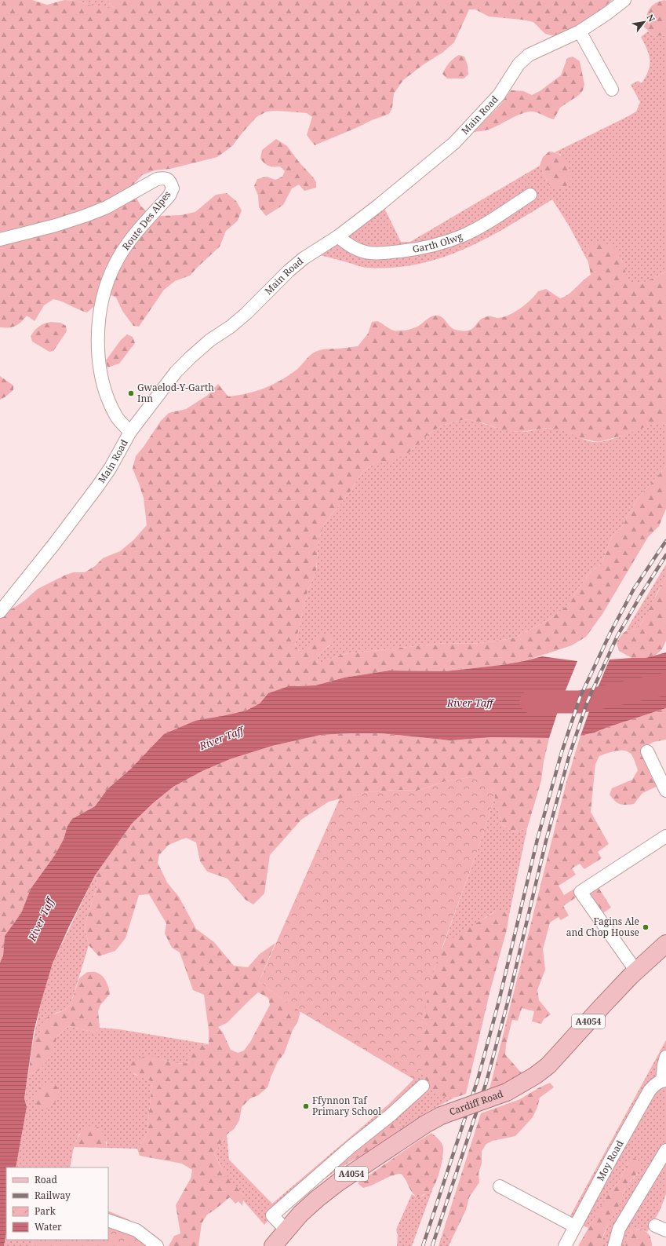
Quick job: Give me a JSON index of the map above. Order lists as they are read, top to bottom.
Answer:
{
  "streets": {
    "main road": ["A4054", "Cardiff Road"],
    "street": [
      "Main Road",
      "Route Des Alpes",
      "Garth Olwg",
      "Moy Road"
    ]
  },
  "crossings": [
    ["Main Road", "Route Des Alpes"],
    ["Main Road", "Garth Olwg"]
  ],
  "water": ["River Taff"],
  "places": ["Gwaelod-Y-Garth Inn", "Fagins Ale and Chop House", "Ffynnon Taf Primary School"],
  "legend": [
    "Road",
    "Railway",
    "Park",
    "Water"
  ],
  "north": "top right"
}
